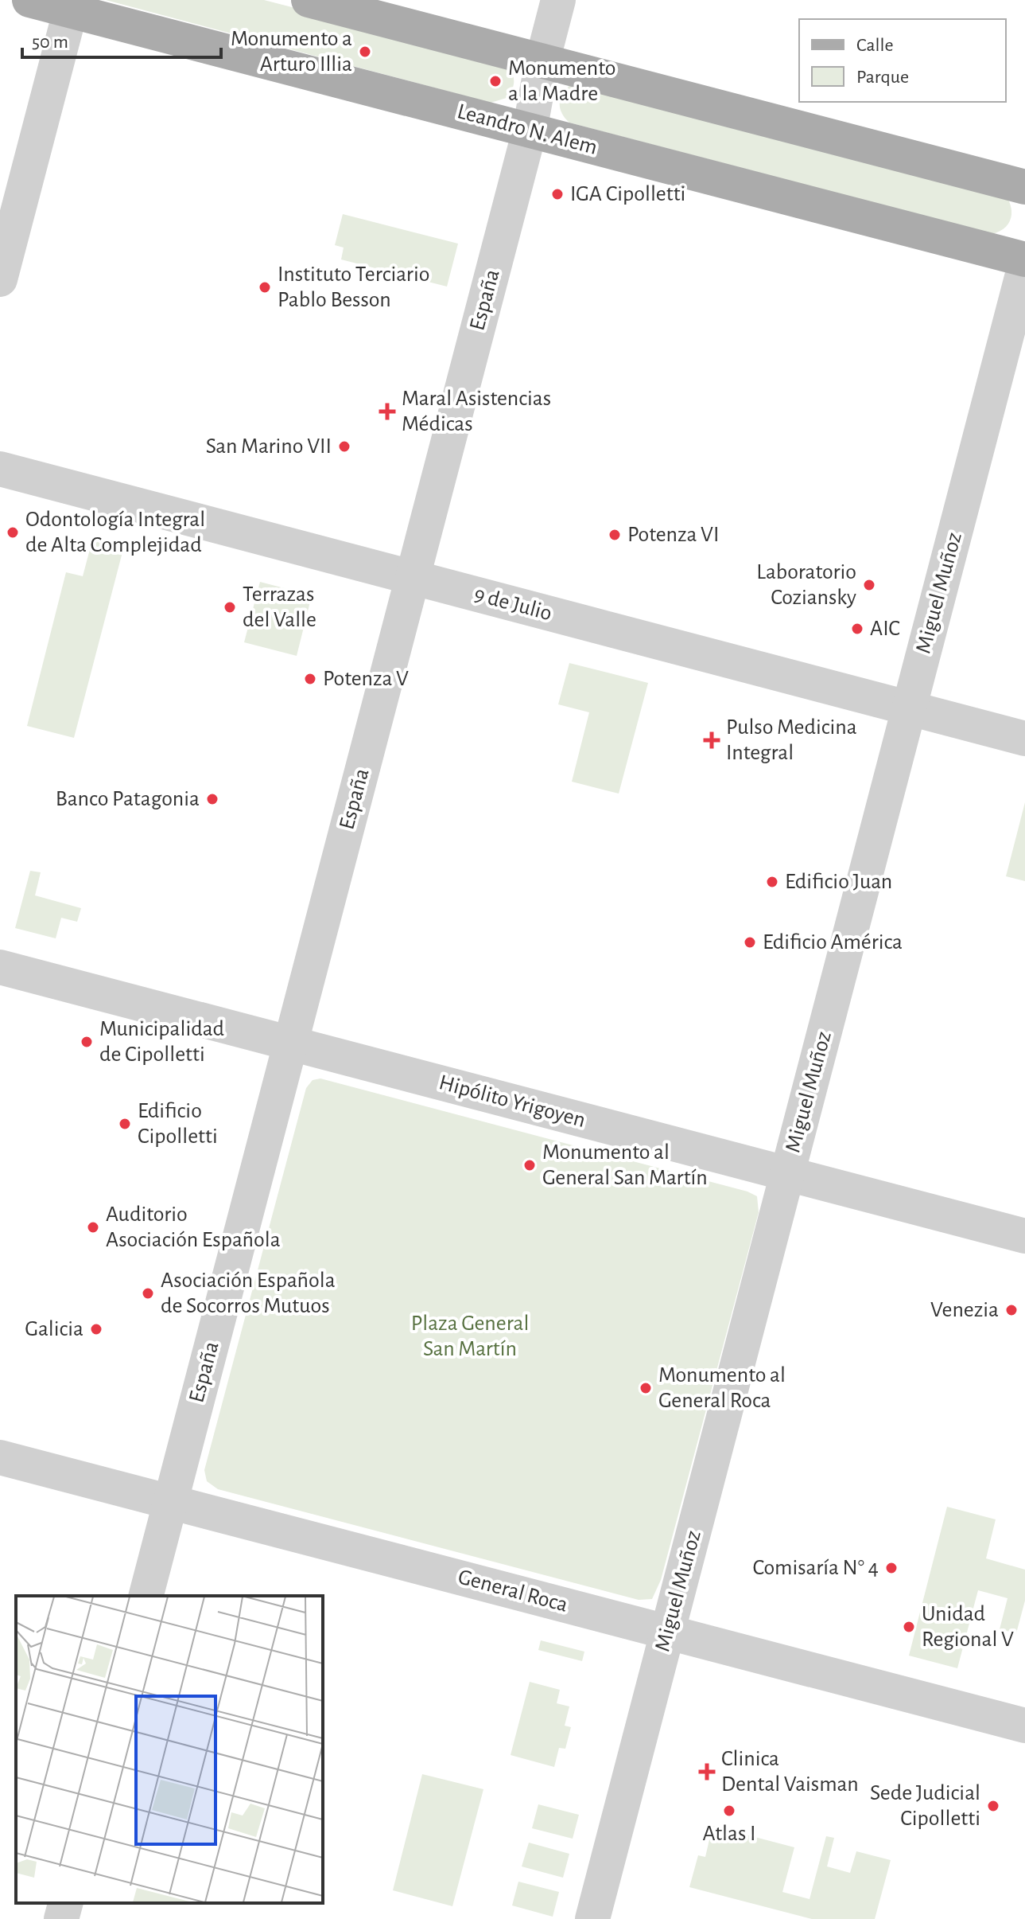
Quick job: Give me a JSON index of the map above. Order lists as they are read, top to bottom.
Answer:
{
  "streets": {
    "main road": ["Leandro N. Alem"],
    "street": [
      "España",
      "Miguel Muñoz",
      "9 de Julio",
      "Hipólito Yrigoyen",
      "General Roca"
    ]
  },
  "crossings": [
    ["Leandro N. Alem", "España"],
    ["España", "9 de Julio"],
    ["España", "Hipólito Yrigoyen"],
    ["España", "General Roca"],
    ["Miguel Muñoz", "9 de Julio"],
    ["Miguel Muñoz", "Hipólito Yrigoyen"],
    ["Miguel Muñoz", "General Roca"]
  ],
  "parks": ["Plaza General San Martín"],
  "places": {
    "other": [
      "Monumento a Arturo Illia",
      "Monumento a la Madre",
      "IGA Cipolletti",
      "Instituto Terciario Pablo Besson",
      "San Marino VII",
      "Odontología Integral de Alta Complejidad",
      "Potenza VI",
      "Laboratorio Coziansky",
      "Terrazas del Valle",
      "AIC",
      "Potenza V",
      "Banco Patagonia",
      "Edificio Juan",
      "Edificio América",
      "Municipalidad de Cipolletti",
      "Edificio Cipolletti",
      "Monumento al General San Martín",
      "Auditorio Asociación Española",
      "Asociación Española de Socorros Mutuos",
      "Venezia",
      "Galicia",
      "Monumento al General Roca",
      "Comisaría N° 4",
      "Unidad Regional V",
      "Sede Judicial Cipolletti",
      "Atlas I"
    ],
    "health": ["Maral Asistencias Médicas", "Pulso Medicina Integral", "Clinica Dental Vaisman"]
  },
  "legend": ["Calle", "Parque"],
  "scale_bar": "50 m"
}
